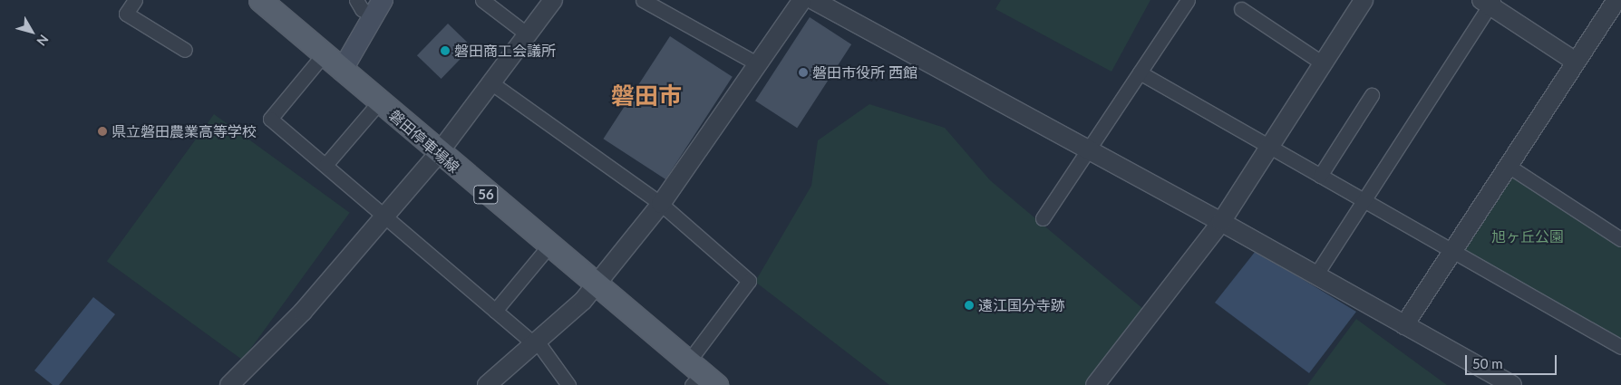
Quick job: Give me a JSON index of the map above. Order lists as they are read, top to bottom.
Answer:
{
  "streets": {
    "main road": ["磐田停車場線", "56"]
  },
  "districts": ["磐田市"],
  "parks": ["旭ヶ丘公園"],
  "places": [
    "磐田商工会議所",
    "磐田市役所 西館",
    "県立磐田農業高等学校",
    "遠江国分寺跡"
  ],
  "scale_bar": "50 m",
  "north": "bottom right"
}
